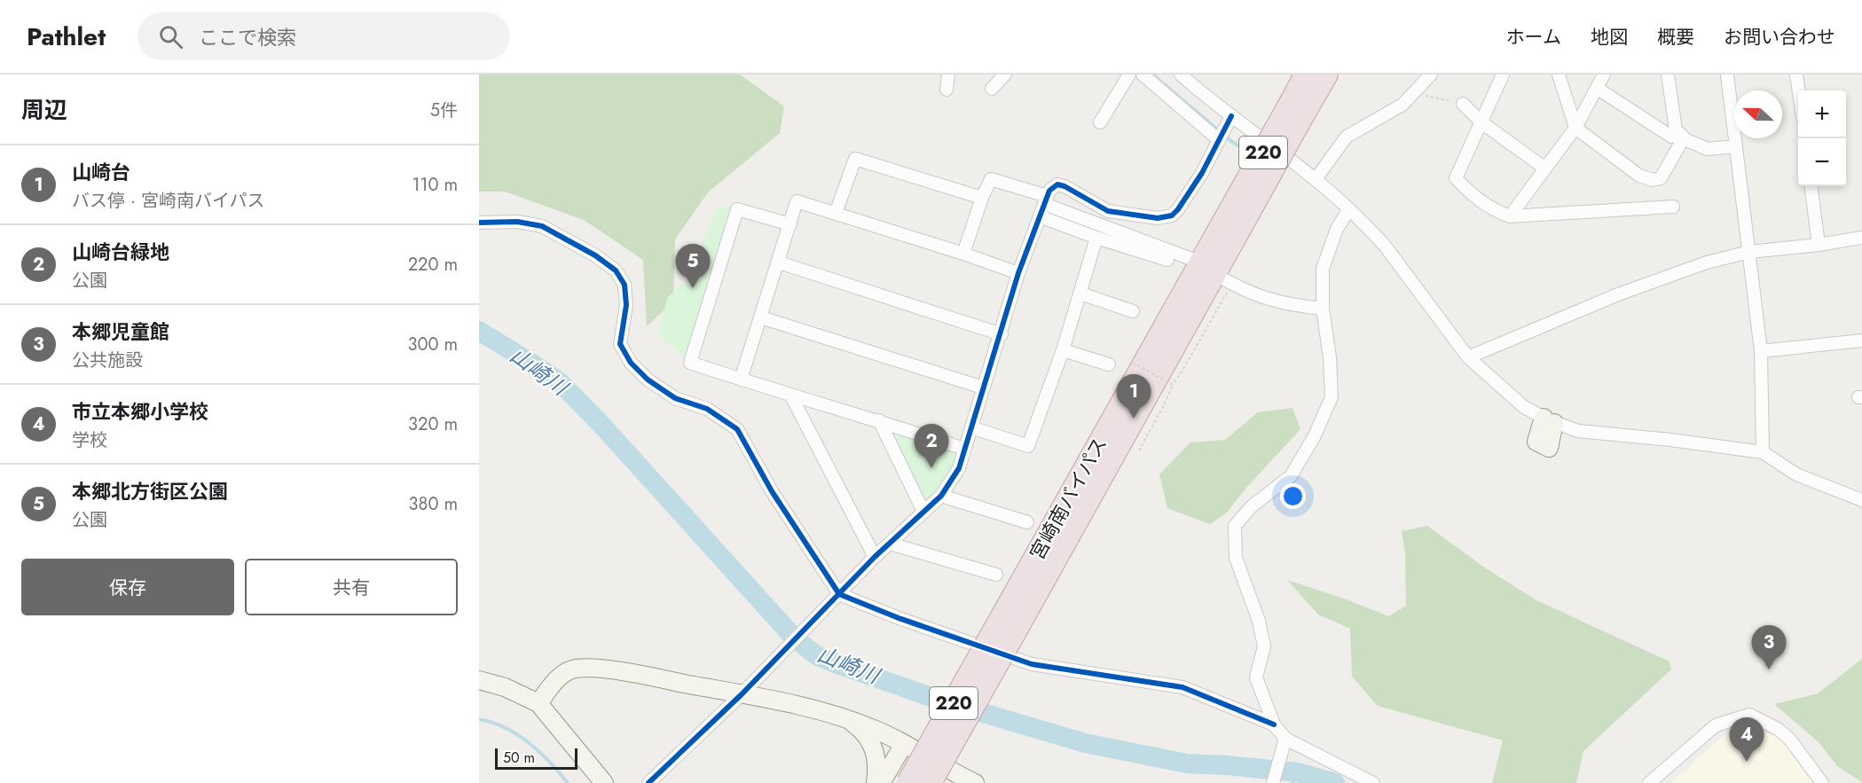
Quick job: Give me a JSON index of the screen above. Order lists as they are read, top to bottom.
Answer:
{
  "streets": {
    "highway": ["220", "宮崎南バイパス"]
  },
  "water": ["山崎川"],
  "scale_bar": "50 m",
  "north": "left",
  "page": {
    "header": "Pathlet",
    "search": "ここで検索",
    "nav": [
      "ホーム",
      "地図",
      "概要",
      "お問い合わせ"
    ],
    "heading": ["周辺", "5件"],
    "map_buttons": ["+", "−"],
    "list": [
      {
        "mark": "1",
        "name": "山崎台",
        "note": "バス停 · 宮崎南バイパス",
        "value": "110 m"
      },
      {
        "mark": "2",
        "name": "山崎台緑地",
        "note": "公園",
        "value": "220 m"
      },
      {
        "mark": "3",
        "name": "本郷児童館",
        "note": "公共施設",
        "value": "300 m"
      },
      {
        "mark": "4",
        "name": "市立本郷小学校",
        "note": "学校",
        "value": "320 m"
      },
      {
        "mark": "5",
        "name": "本郷北方街区公園",
        "note": "公園",
        "value": "380 m"
      }
    ],
    "pins": [
      "5",
      "1",
      "2",
      "3",
      "4"
    ],
    "buttons": ["保存", "共有"],
    "scale": "50 m"
  }
}
